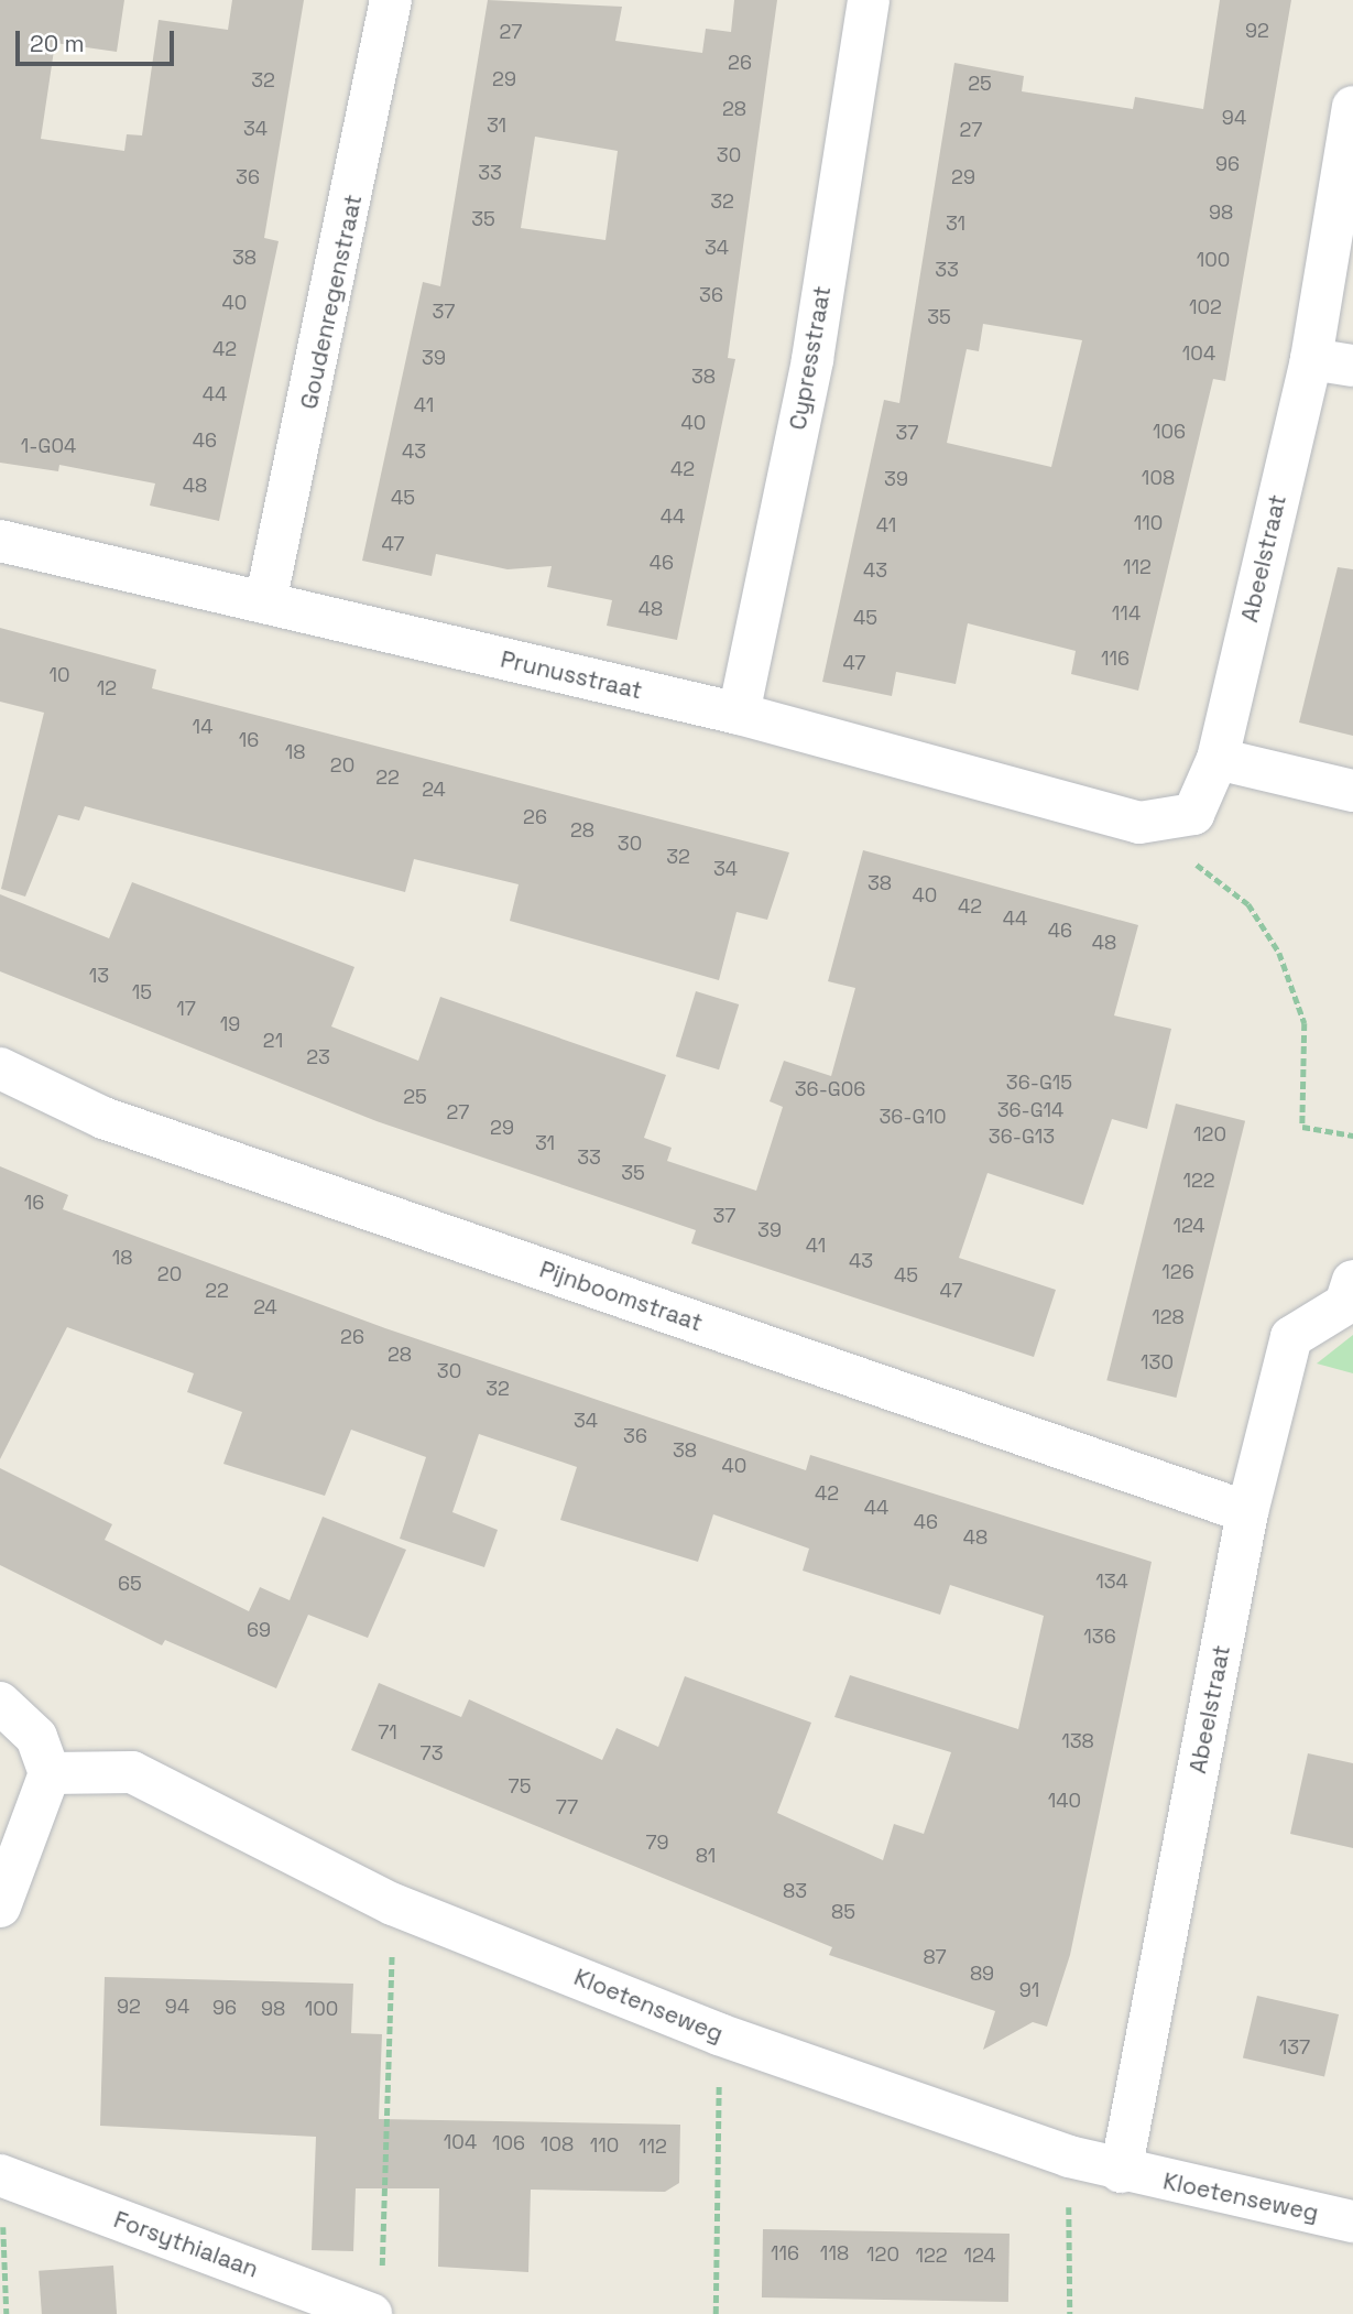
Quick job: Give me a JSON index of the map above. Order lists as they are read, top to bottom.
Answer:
{
  "streets": {
    "street": [
      "Goudenregenstraat",
      "Cypresstraat",
      "Abeelstraat",
      "Prunusstraat",
      "Pijnboomstraat",
      "Kloetenseweg",
      "Forsythialaan"
    ]
  },
  "crossings": [
    ["Goudenregenstraat", "Prunusstraat"],
    ["Cypresstraat", "Prunusstraat"],
    ["Abeelstraat", "Prunusstraat"],
    ["Abeelstraat", "Pijnboomstraat"],
    ["Abeelstraat", "Kloetenseweg"]
  ],
  "house_numbers": [
    "92",
    "27",
    "26",
    "29",
    "32",
    "25",
    "28",
    "94",
    "31",
    "34",
    "27",
    "30",
    "96",
    "33",
    "36",
    "29",
    "32",
    "98",
    "35",
    "31",
    "34",
    "38",
    "100",
    "33",
    "36",
    "40",
    "102",
    "37",
    "35",
    "42",
    "104",
    "39",
    "38",
    "44",
    "41",
    "40",
    "106",
    "37",
    "46",
    "1-G04",
    "43",
    "42",
    "108",
    "39",
    "48",
    "45",
    "44",
    "110",
    "41",
    "47",
    "46",
    "112",
    "43",
    "48",
    "114",
    "45",
    "116",
    "47",
    "10",
    "12",
    "14",
    "16",
    "18",
    "20",
    "22",
    "24",
    "26",
    "28",
    "30",
    "32",
    "34",
    "38",
    "40",
    "42",
    "44",
    "46",
    "48",
    "13",
    "15",
    "17",
    "19",
    "21",
    "23",
    "36-G15",
    "36-G06",
    "25",
    "36-G14",
    "27",
    "36-G10",
    "29",
    "120",
    "36-G13",
    "31",
    "33",
    "35",
    "122",
    "16",
    "37",
    "124",
    "39",
    "41",
    "18",
    "43",
    "126",
    "20",
    "45",
    "22",
    "47",
    "24",
    "128",
    "26",
    "28",
    "130",
    "30",
    "32",
    "34",
    "36",
    "38",
    "40",
    "42",
    "44",
    "46",
    "48",
    "134",
    "65",
    "69",
    "136",
    "71",
    "138",
    "73",
    "75",
    "140",
    "77",
    "79",
    "81",
    "83",
    "85",
    "87",
    "89",
    "91",
    "92",
    "94",
    "96",
    "98",
    "100",
    "137",
    "104",
    "106",
    "108",
    "110",
    "112",
    "116",
    "118",
    "120",
    "122",
    "124"
  ],
  "scale_bar": "20 m"
}
